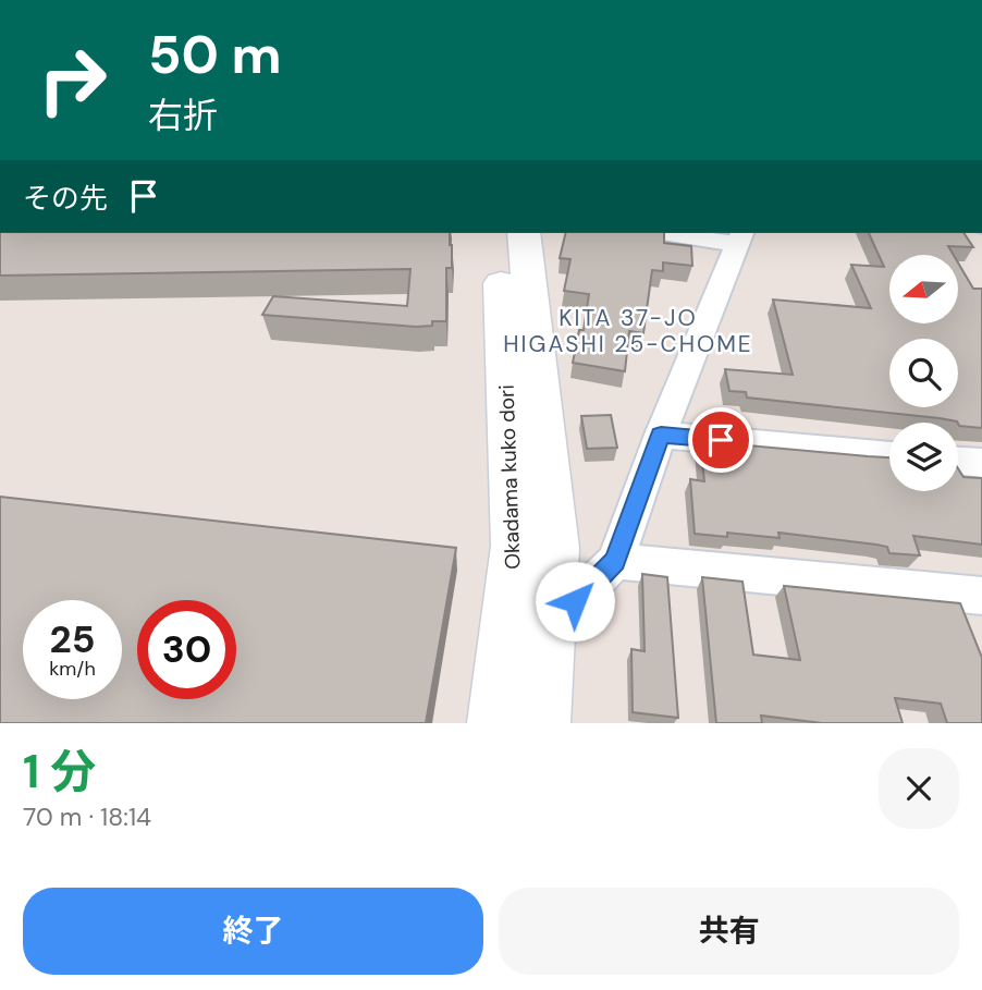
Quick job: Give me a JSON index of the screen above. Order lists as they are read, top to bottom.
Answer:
{
  "streets": {
    "main road": ["Okadama kuko dori"]
  },
  "districts": ["KITA 37-JO HIGASHI 25-CHOME"],
  "north": "left",
  "page": {
    "turn": ["50 m", "右折"],
    "then": "その先",
    "speed": "25 km/h",
    "limit": "30",
    "heading": ["1 分", "70 m · 18:14"],
    "buttons": ["終了", "共有"]
  }
}
